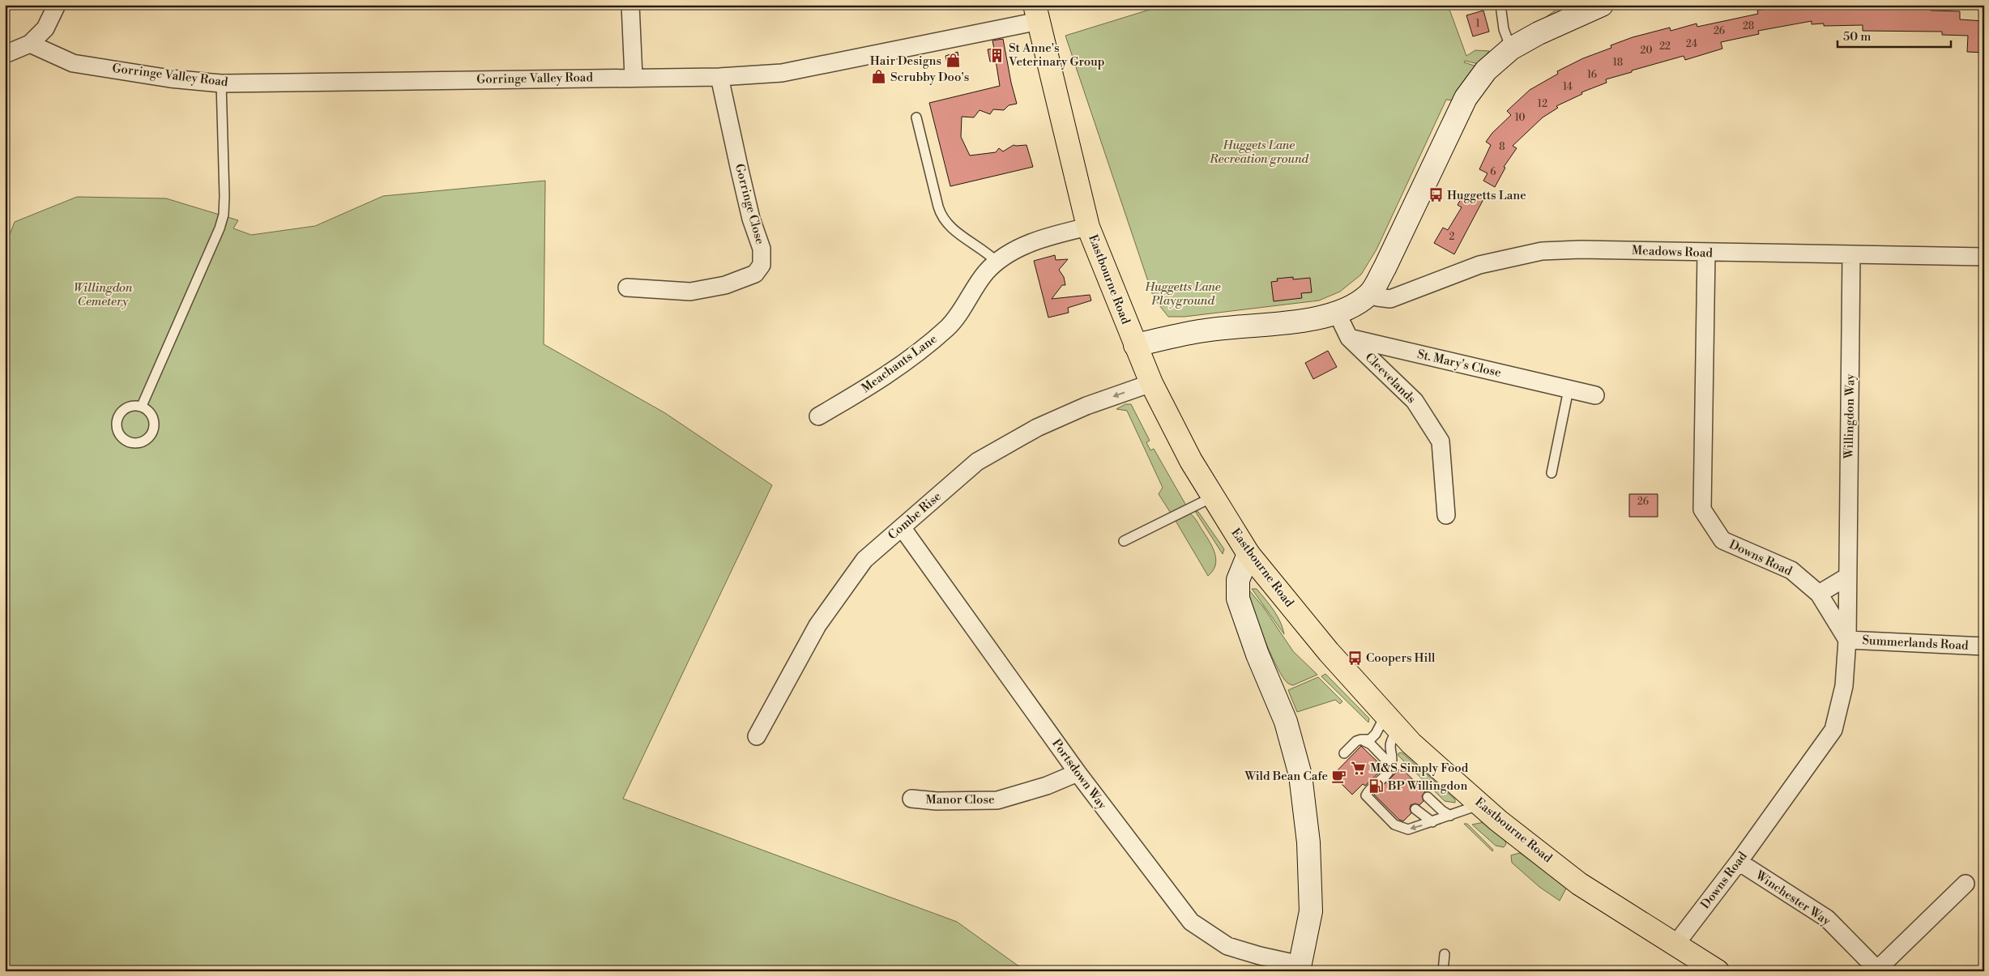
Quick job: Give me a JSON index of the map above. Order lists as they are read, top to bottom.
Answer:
{
  "streets": {
    "main road": ["Eastbourne Road"],
    "street": [
      "Gorringe Valley Road",
      "Gorringe Close",
      "Meadows Road",
      "Meachants Lane",
      "St. Mary's Close",
      "Cleevelands",
      "Willingdon Way",
      "Combe Rise",
      "Downs Road",
      "Summerlands Road",
      "Portsdown Way",
      "Manor Close",
      "Winchester Way"
    ]
  },
  "crossings": [
    ["Gorringe Valley Road", "Gorringe Close"],
    ["Gorringe Valley Road", "Eastbourne Road"],
    ["Meadows Road", "Willingdon Way"],
    ["Meadows Road", "Downs Road"],
    ["Eastbourne Road", "Meachants Lane"],
    ["Eastbourne Road", "Combe Rise"],
    ["Eastbourne Road", "Downs Road"],
    ["St. Mary's Close", "Cleevelands"],
    ["Willingdon Way", "Downs Road"],
    ["Willingdon Way", "Summerlands Road"],
    ["Combe Rise", "Portsdown Way"],
    ["Downs Road", "Summerlands Road"],
    ["Downs Road", "Winchester Way"],
    ["Portsdown Way", "Manor Close"]
  ],
  "one_way": ["Combe Rise"],
  "parks": ["Huggets Lane Recreation ground", "Huggetts Lane Playground", "Willingdon Cemetery"],
  "places": {
    "building": ["St Anne's Veterinary Group"],
    "shop": ["Hair Designs", "Scrubby Doo's"],
    "bus stop": ["Huggetts Lane", "Coopers Hill"],
    "supermarket": ["M&S Simply Food"],
    "cafe": ["Wild Bean Cafe"],
    "fuel station": ["BP Willingdon"]
  },
  "house_numbers": [
    "1",
    "28",
    "26",
    "24",
    "22",
    "20",
    "18",
    "16",
    "14",
    "12",
    "10",
    "8",
    "6",
    "2",
    "26"
  ],
  "scale_bar": "50 m"
}
